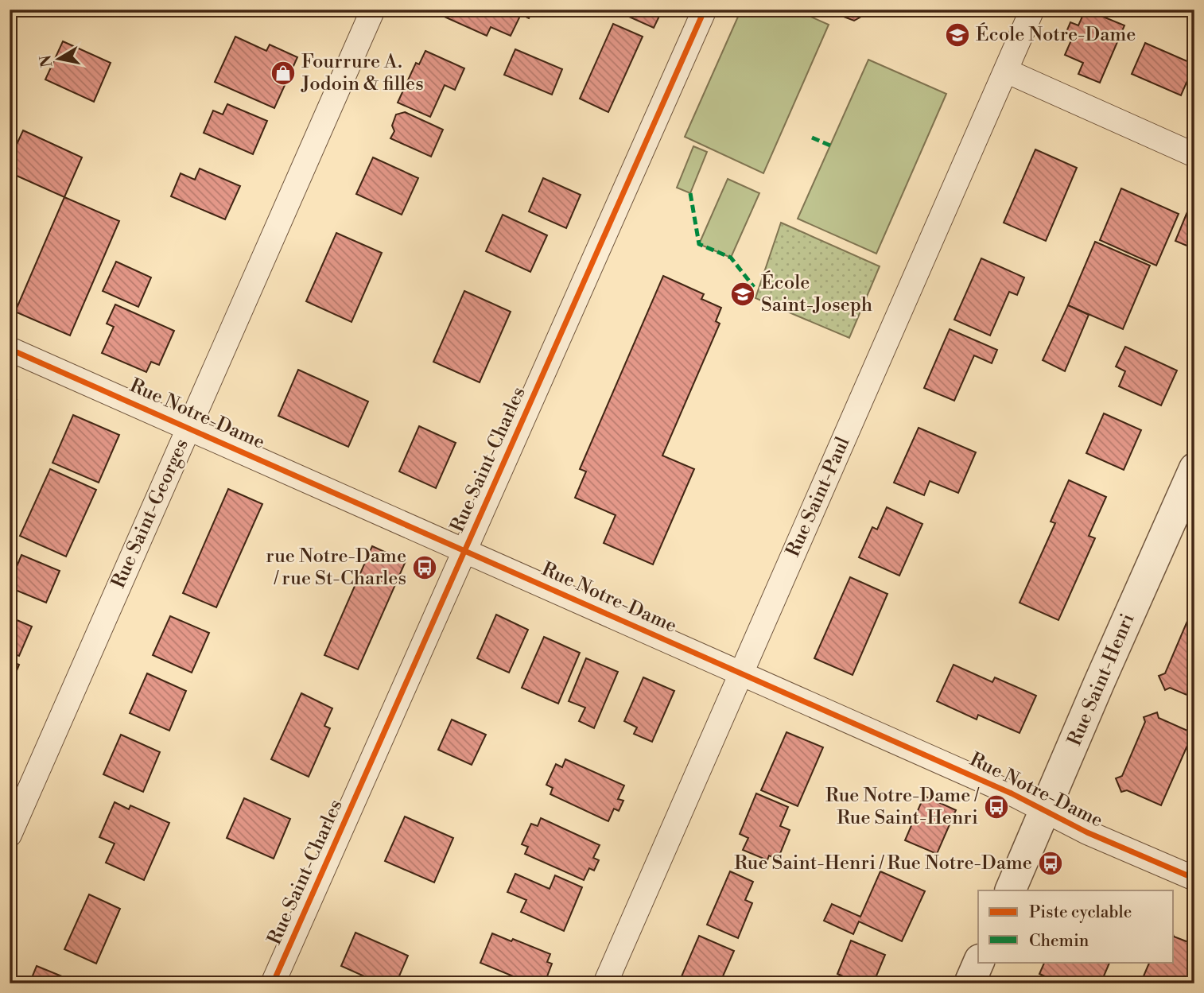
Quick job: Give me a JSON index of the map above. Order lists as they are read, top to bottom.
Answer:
{
  "streets": {
    "street": [
      "Rue Notre-Dame",
      "Rue Saint-Charles",
      "Rue Saint-Paul",
      "Rue Saint-Georges",
      "Rue Saint-Henri"
    ]
  },
  "crossings": [
    ["Rue Notre-Dame", "Rue Saint-Charles"],
    ["Rue Notre-Dame", "Rue Saint-Paul"],
    ["Rue Notre-Dame", "Rue Saint-Georges"],
    ["Rue Notre-Dame", "Rue Saint-Henri"]
  ],
  "places": {
    "school or university": ["École Notre-Dame", "École Saint-Joseph"],
    "shop": ["Fourrure A. Jodoin & filles"],
    "bus stop": ["rue Notre-Dame / rue St-Charles", "Rue Notre-Dame / Rue Saint-Henri", "Rue Saint-Henri / Rue Notre-Dame"]
  },
  "legend": ["Piste cyclable", "Chemin"],
  "north": "left"
}
